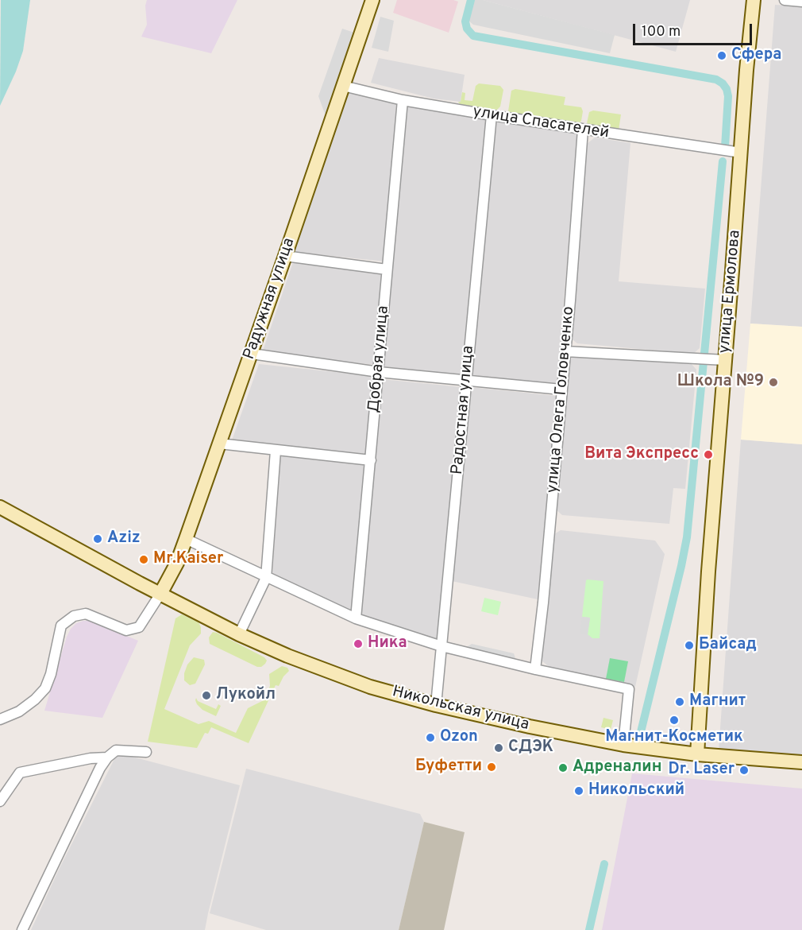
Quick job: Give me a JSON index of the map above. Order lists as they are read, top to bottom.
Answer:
{
  "streets": {
    "street": [
      "улица Спасателей",
      "улица Ермолова",
      "Радужная улица",
      "Добрая улица",
      "улица Олега Головченко",
      "Радостная улица",
      "Никольская улица"
    ]
  },
  "crossings": [
    ["улица Спасателей", "улица Ермолова"],
    ["улица Спасателей", "Радужная улица"],
    ["улица Спасателей", "Добрая улица"],
    ["улица Спасателей", "улица Олега Головченко"],
    ["улица Спасателей", "Радостная улица"],
    ["улица Ермолова", "Никольская улица"],
    ["Радужная улица", "Никольская улица"],
    ["Радостная улица", "Никольская улица"]
  ],
  "places": [
    "Сфера",
    "Школа №9",
    "Вита Экспресс",
    "Aziz",
    "Mr.Kaiser",
    "Ника",
    "Байсад",
    "Лукойл",
    "Магнит",
    "Магнит-Косметик",
    "Ozon",
    "СДЭК",
    "Буфетти",
    "Адреналин",
    "Dr. Laser",
    "Никольский"
  ],
  "scale_bar": "100 m"
}
